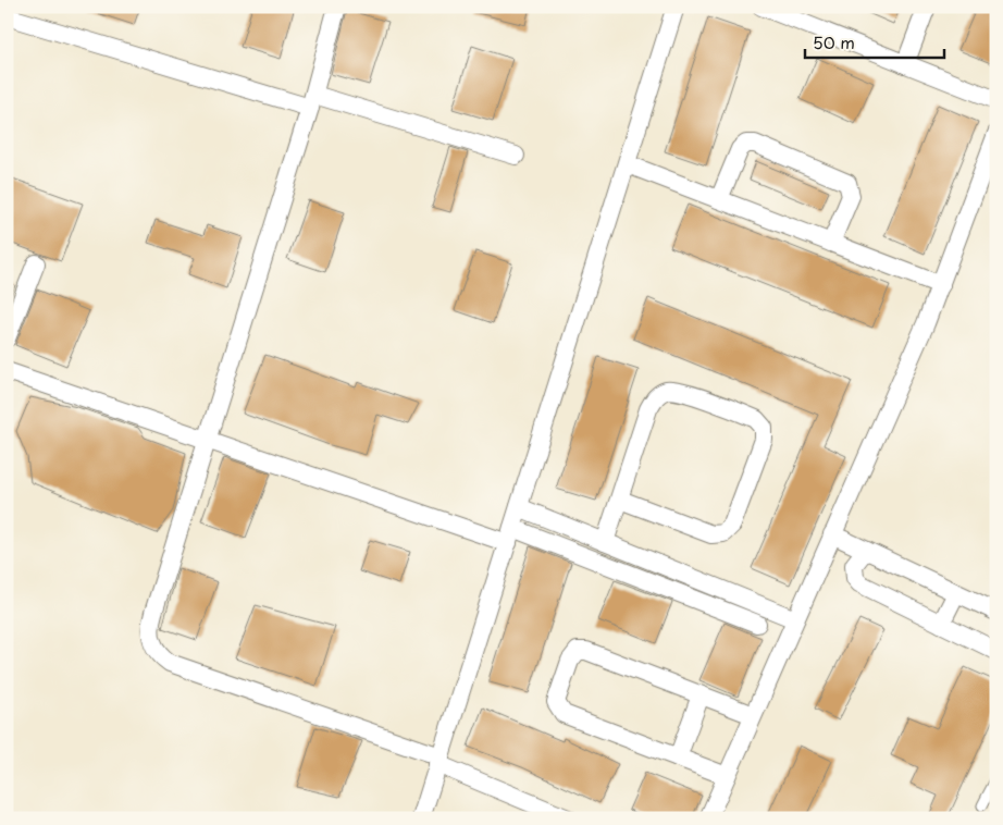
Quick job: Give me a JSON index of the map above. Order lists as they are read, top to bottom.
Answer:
{
  "scale_bar": "50 m"
}
